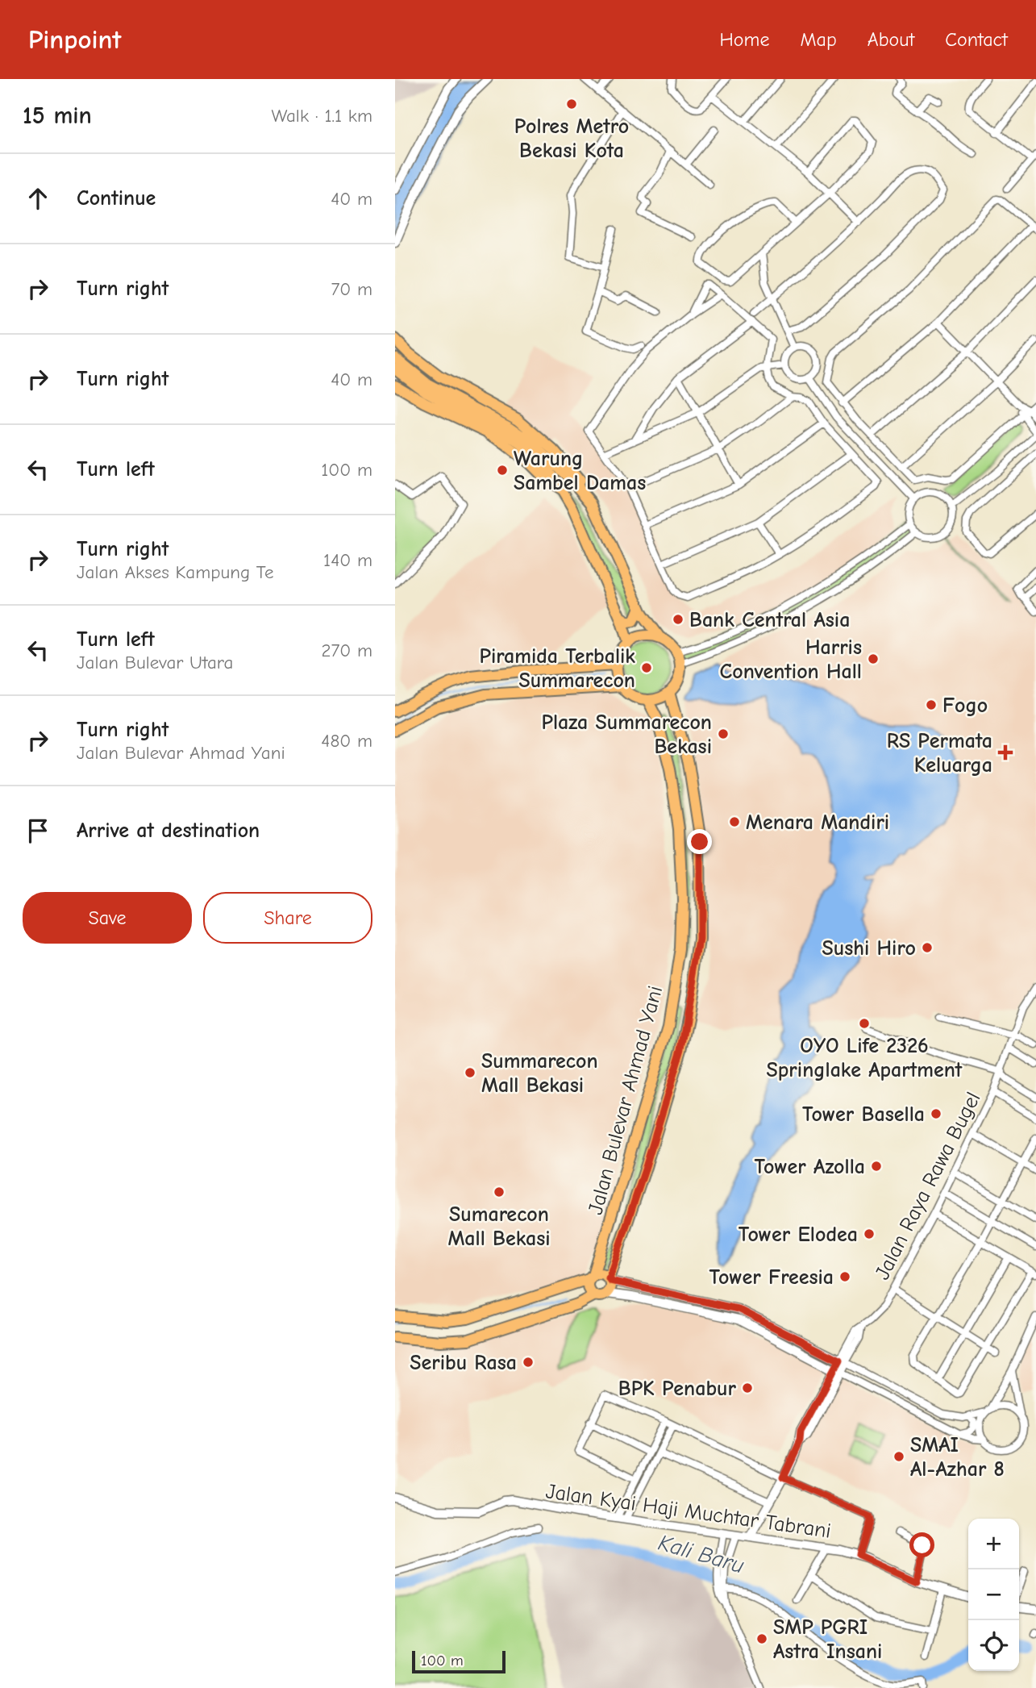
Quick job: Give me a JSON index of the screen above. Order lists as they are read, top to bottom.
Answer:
{
  "streets": {
    "main road": ["Jalan Bulevar Ahmad Yani"],
    "street": ["Jalan Raya Rawa Bugel", "Jalan Kyai Haji Muchtar Tabrani"]
  },
  "crossings": [
    ["Jalan Raya Rawa Bugel", "Jalan Kyai Haji Muchtar Tabrani"]
  ],
  "water": ["Kali Baru"],
  "places": {
    "other": [
      "Polres Metro Bekasi Kota",
      "Warung Sambel Damas",
      "Bank Central Asia",
      "Harris Convention Hall",
      "Piramida Terbalik Summarecon",
      "Fogo",
      "Plaza Summarecon Bekasi",
      "Menara Mandiri",
      "Sushi Hiro",
      "OYO Life 2326 Springlake Apartment",
      "Summarecon Mall Bekasi",
      "Tower Basella",
      "Tower Azolla",
      "Sumarecon Mall Bekasi",
      "Tower Elodea",
      "Tower Freesia",
      "Seribu Rasa",
      "BPK Penabur",
      "SMAI Al-Azhar 8",
      "SMP PGRI Astra Insani"
    ],
    "health": ["RS Permata Keluarga"]
  },
  "scale_bar": "100 m",
  "page": {
    "header": "Pinpoint",
    "nav": [
      "Home",
      "Map",
      "About",
      "Contact"
    ],
    "heading": ["15 min", "Walk · 1.1 km"],
    "list": [
      ["Continue", "40 m"],
      ["Turn right", "70 m"],
      ["Turn right", "40 m"],
      ["Turn left", "100 m"],
      ["Turn right", "Jalan Akses Kampung Te", "140 m"],
      ["Turn left", "Jalan Bulevar Utara", "270 m"],
      ["Turn right", "Jalan Bulevar Ahmad Yani", "480 m"],
      "Arrive at destination"
    ],
    "buttons": ["Save", "Share"],
    "map_buttons": ["+", "−"],
    "scale": "100 m"
  }
}
